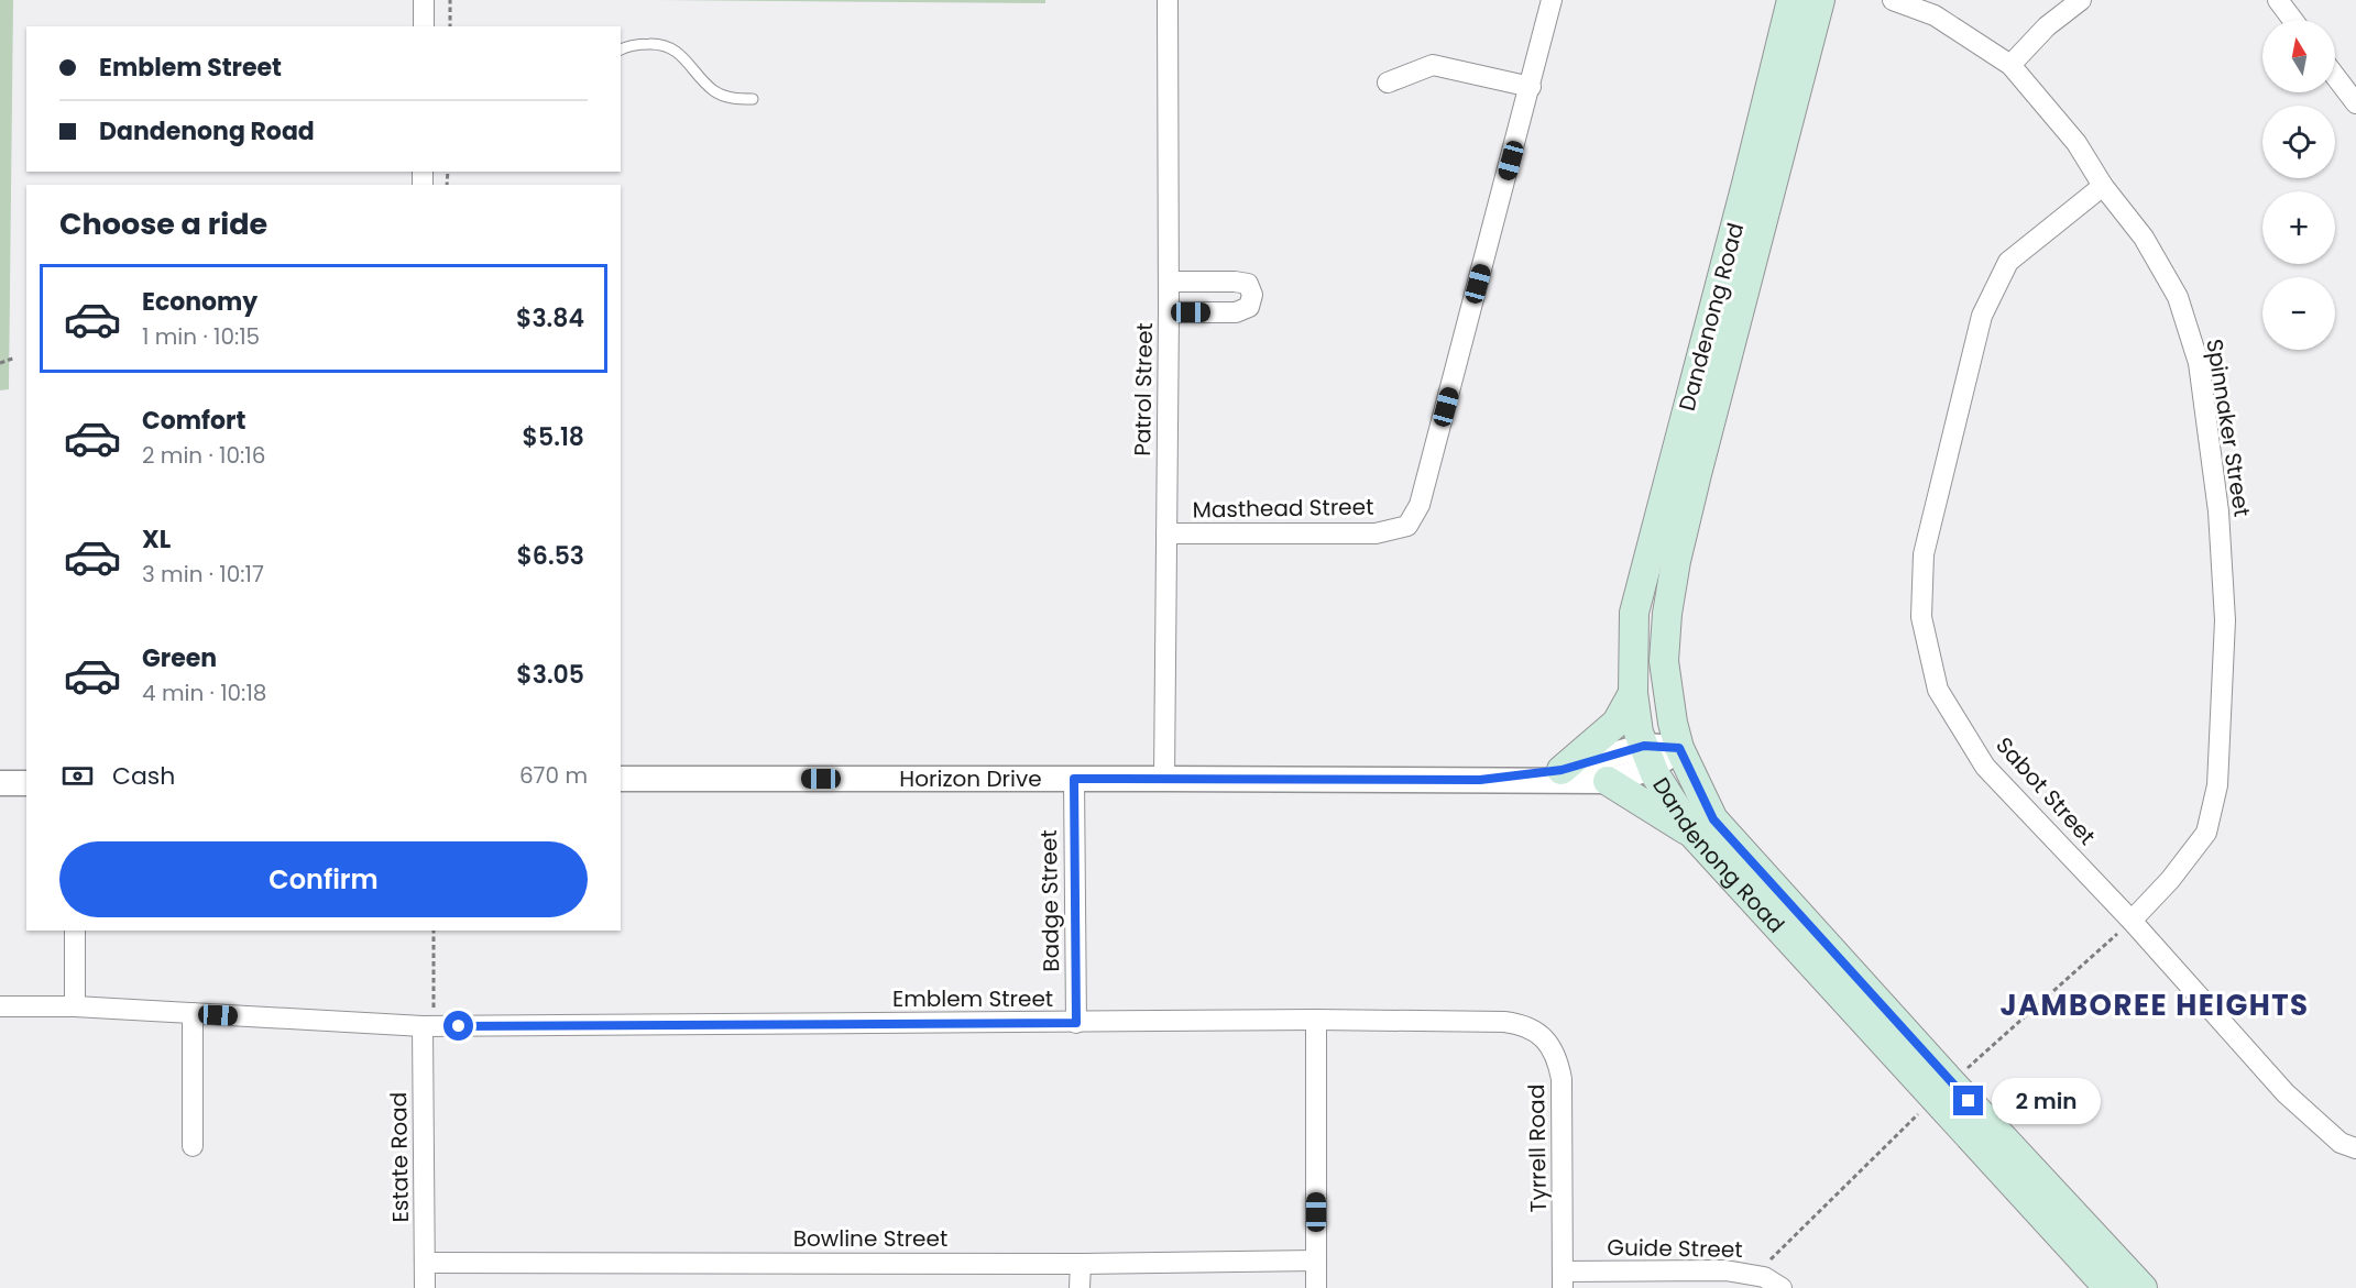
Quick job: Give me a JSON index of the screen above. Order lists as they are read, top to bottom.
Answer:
{
  "streets": {
    "main road": ["Dandenong Road"],
    "street": [
      "Patrol Street",
      "Spinnaker Street",
      "Masthead Street",
      "Horizon Drive",
      "Sabot Street",
      "Badge Street",
      "Emblem Street",
      "Tyrrell Road",
      "Estate Road",
      "Bowline Street",
      "Guide Street"
    ]
  },
  "crossings": [
    ["Dandenong Road", "Horizon Drive"],
    ["Patrol Street", "Masthead Street"],
    ["Patrol Street", "Horizon Drive"],
    ["Spinnaker Street", "Sabot Street"],
    ["Horizon Drive", "Badge Street"],
    ["Badge Street", "Emblem Street"],
    ["Emblem Street", "Tyrrell Road"],
    ["Emblem Street", "Estate Road"],
    ["Tyrrell Road", "Guide Street"],
    ["Estate Road", "Bowline Street"]
  ],
  "districts": ["JAMBOREE HEIGHTS"],
  "north": "top",
  "page": {
    "map_buttons": ["+", "−"],
    "banner": ["Emblem Street", "Dandenong Road"],
    "heading": "Choose a ride",
    "list": [
      {
        "name": "Economy",
        "note": "1 min · 10:15",
        "value": "$3.84"
      },
      {
        "name": "Comfort",
        "note": "2 min · 10:16",
        "value": "$5.18"
      },
      {
        "name": "XL",
        "note": "3 min · 10:17",
        "value": "$6.53"
      },
      {
        "name": "Green",
        "note": "4 min · 10:18",
        "value": "$3.05"
      }
    ],
    "pay": ["Cash", "670 m"],
    "buttons": "Confirm",
    "bubble": "2 min"
  }
}
